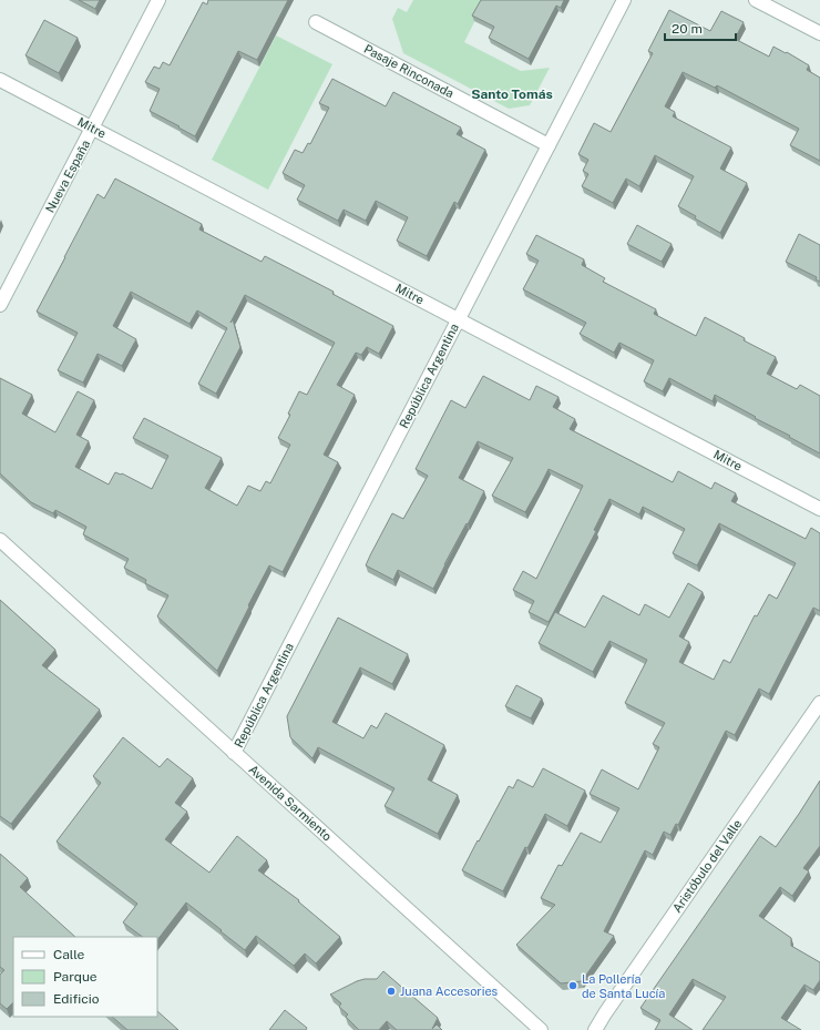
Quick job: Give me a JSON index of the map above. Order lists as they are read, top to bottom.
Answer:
{
  "streets": {
    "street": [
      "Pasaje Rinconada",
      "Mitre",
      "Nueva España",
      "República Argentina",
      "Avenida Sarmiento",
      "Aristóbulo del Valle"
    ]
  },
  "crossings": [
    ["Pasaje Rinconada", "República Argentina"],
    ["Mitre", "Nueva España"],
    ["Mitre", "República Argentina"],
    ["República Argentina", "Avenida Sarmiento"]
  ],
  "districts": ["Santo Tomás"],
  "places": ["La Pollería de Santa Lucía", "Juana Accesories"],
  "legend": ["Calle", "Parque", "Edificio"],
  "scale_bar": "20 m"
}
